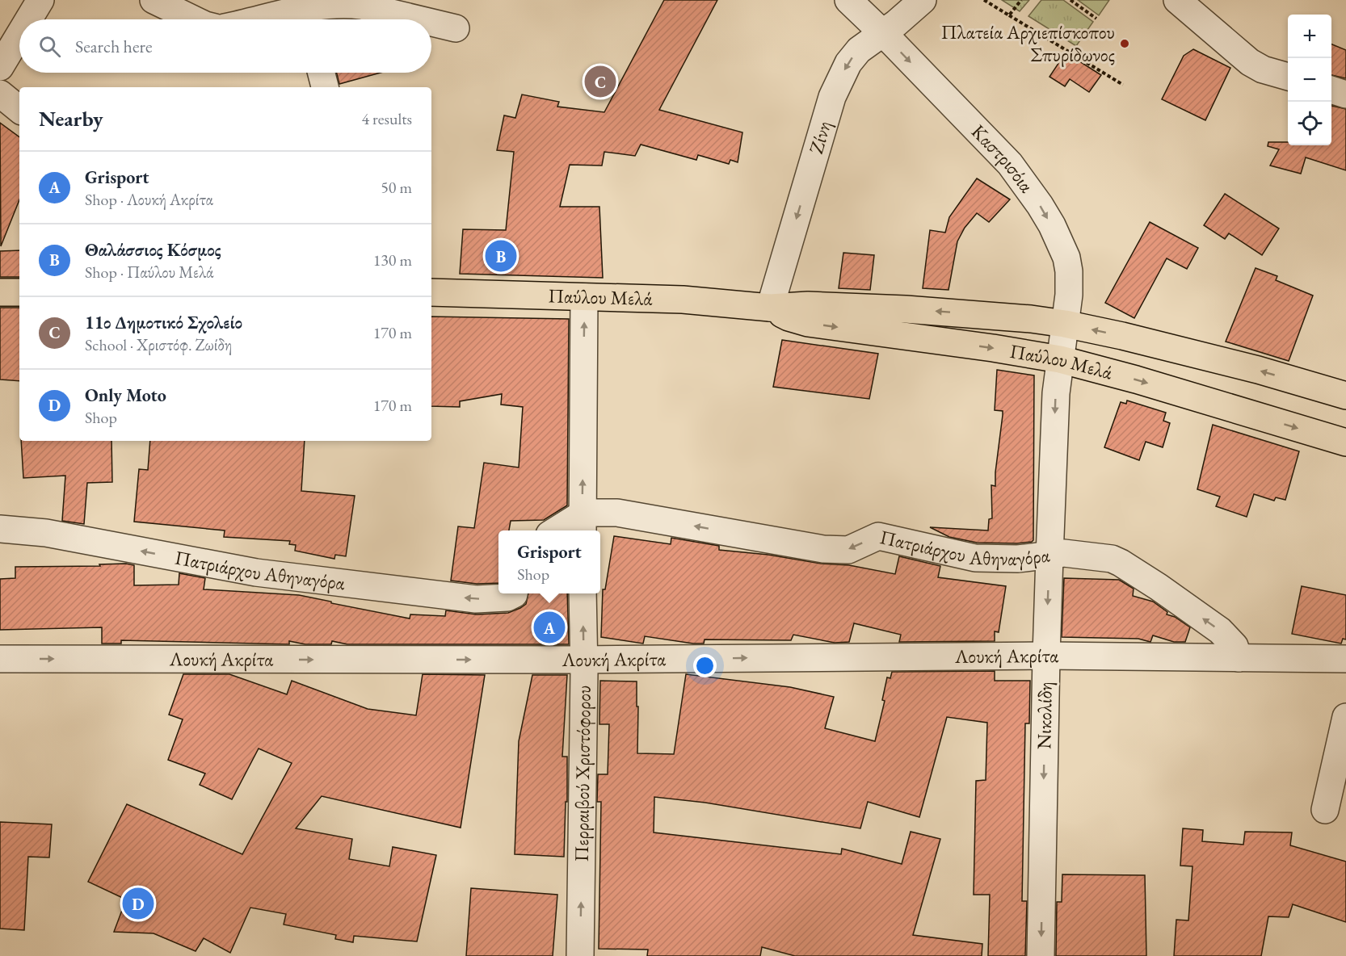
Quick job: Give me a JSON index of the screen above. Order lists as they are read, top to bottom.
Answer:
{
  "streets": {
    "main road": ["Παύλου Μελά"],
    "street": [
      "Ζίνη",
      "Καστρισόια",
      "Πατριάρχου Αθηναγόρα",
      "Λουκή Ακρίτα",
      "Νικολίδη",
      "Περραιβού Χριστόφορου"
    ]
  },
  "crossings": [
    ["Ζίνη", "Καστρισόια"],
    ["Ζίνη", "Παύλου Μελά"],
    ["Καστρισόια", "Παύλου Μελά"],
    ["Καστρισόια", "Νικολίδη"],
    ["Παύλου Μελά", "Νικολίδη"],
    ["Πατριάρχου Αθηναγόρα", "Λουκή Ακρίτα"],
    ["Πατριάρχου Αθηναγόρα", "Νικολίδη"],
    ["Λουκή Ακρίτα", "Νικολίδη"],
    ["Λουκή Ακρίτα", "Περραιβού Χριστόφορου"]
  ],
  "one_way": [
    "Ζίνη",
    "Καστρισόια",
    "Πατριάρχου Αθηναγόρα",
    "Λουκή Ακρίτα",
    "Νικολίδη",
    "Περραιβού Χριστόφορου"
  ],
  "places": ["Πλατεία Αρχιεπίσκοπου Σπυρίδωνος"],
  "page": {
    "map_buttons": ["+", "−"],
    "search": "Search here",
    "pins": [
      "C",
      "B",
      "A",
      "D"
    ],
    "heading": ["Nearby", "4 results"],
    "list": [
      {
        "mark": "A",
        "name": "Grisport",
        "note": "Shop · Λουκή Ακρίτα",
        "value": "50 m"
      },
      {
        "mark": "B",
        "name": "Θαλάσσιος Κόσμος",
        "note": "Shop · Παύλου Μελά",
        "value": "130 m"
      },
      {
        "mark": "C",
        "name": "11ο Δημοτικό Σχολείο",
        "note": "School · Χριστόφ. Ζωίδη",
        "value": "170 m"
      },
      {
        "mark": "D",
        "name": "Only Moto",
        "note": "Shop",
        "value": "170 m"
      }
    ],
    "popup": ["Grisport", "Shop"]
  }
}
